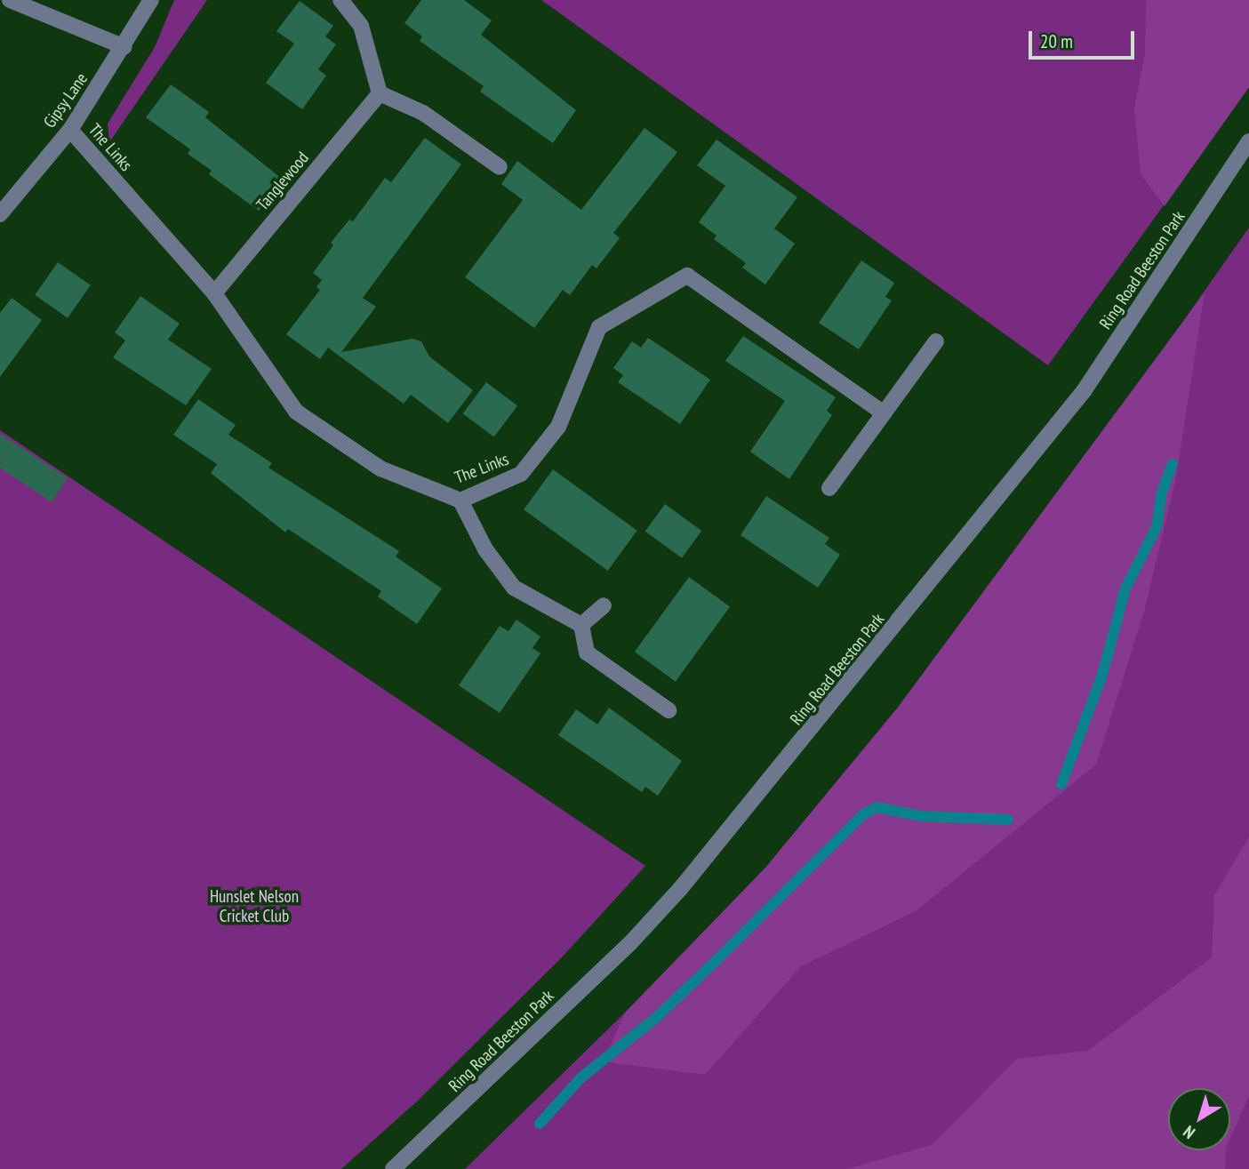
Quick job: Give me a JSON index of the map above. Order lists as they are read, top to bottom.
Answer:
{
  "streets": {
    "street": [
      "Gipsy Lane",
      "The Links",
      "Tanglewood",
      "Ring Road Beeston Park"
    ]
  },
  "crossings": [
    ["Gipsy Lane", "The Links"],
    ["The Links", "Tanglewood"]
  ],
  "parks": ["Hunslet Nelson Cricket Club"],
  "scale_bar": "20 m",
  "north": "bottom left"
}
